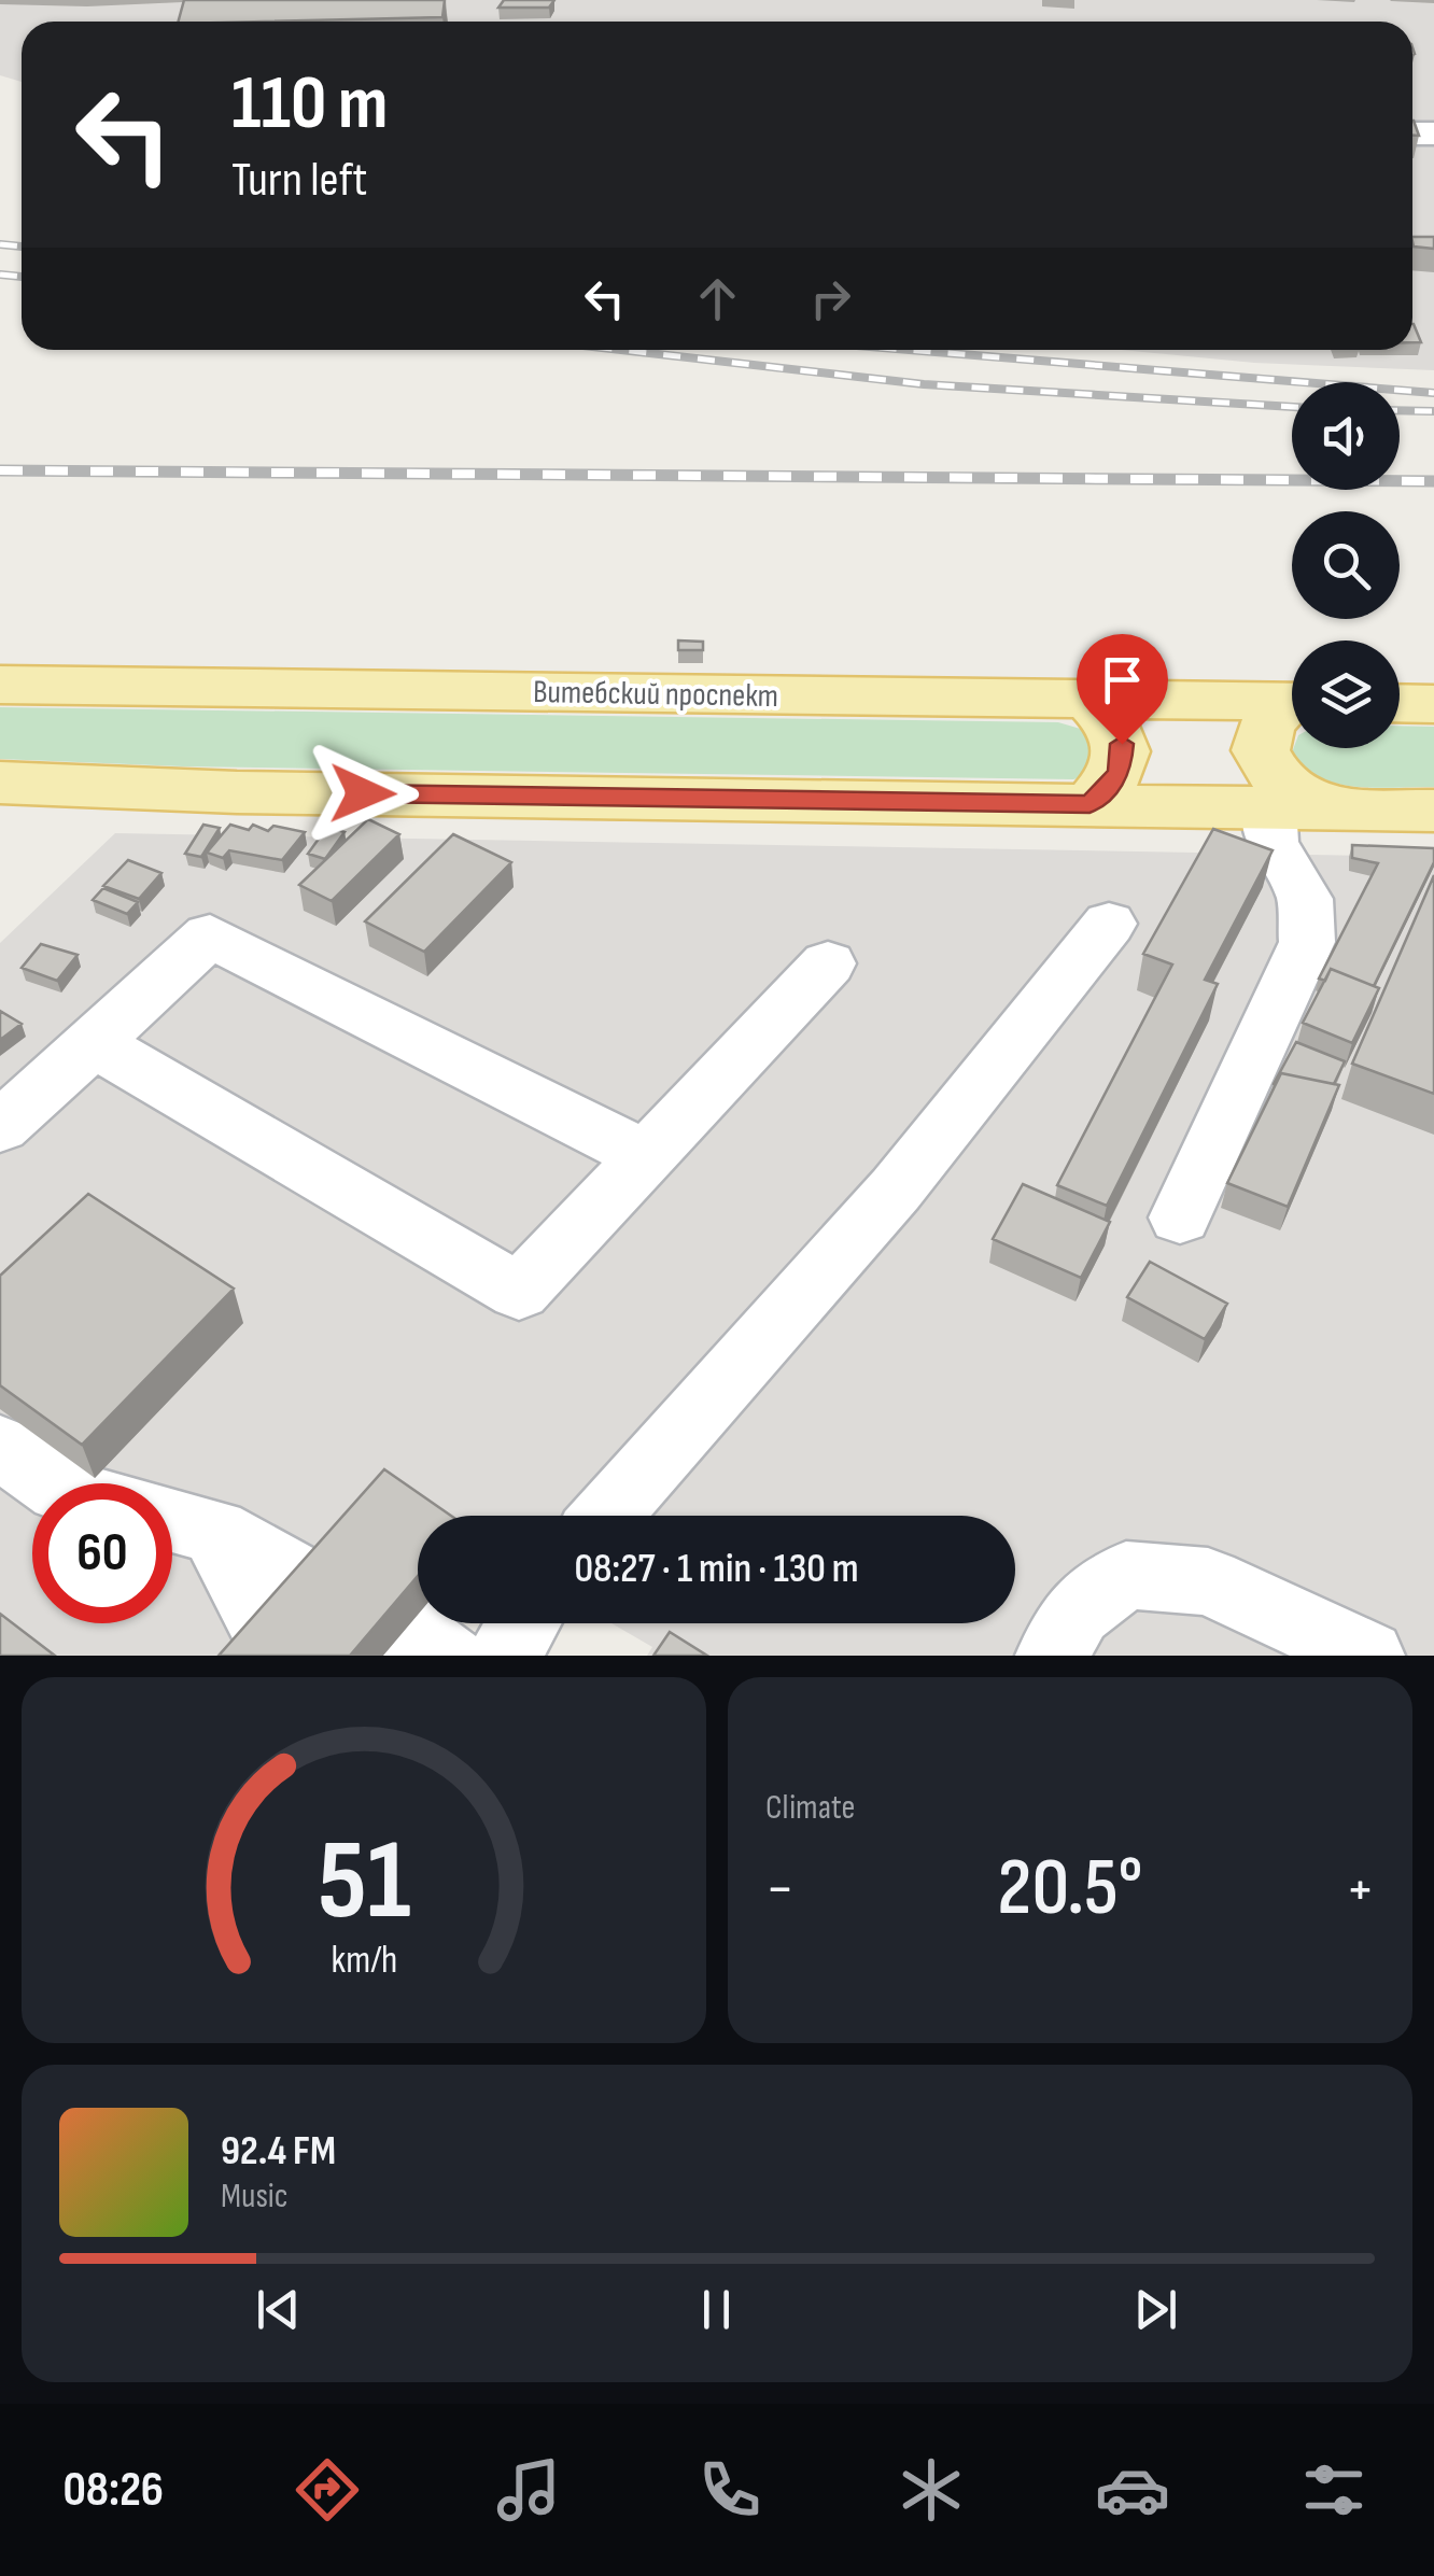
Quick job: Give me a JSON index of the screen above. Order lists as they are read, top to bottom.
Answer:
{
  "streets": {
    "main road": ["Витебский проспект"]
  },
  "page": {
    "turn": ["110 m", "Turn left"],
    "limit": "60",
    "trip": "08:27 · 1 min · 130 m",
    "tile": "Climate",
    "heat": ["−", "20.5°", "+"],
    "song": ["92.4 FM", "Music"],
    "tabs": "08:26",
    "gauge": ["51", "km/h"]
  }
}
